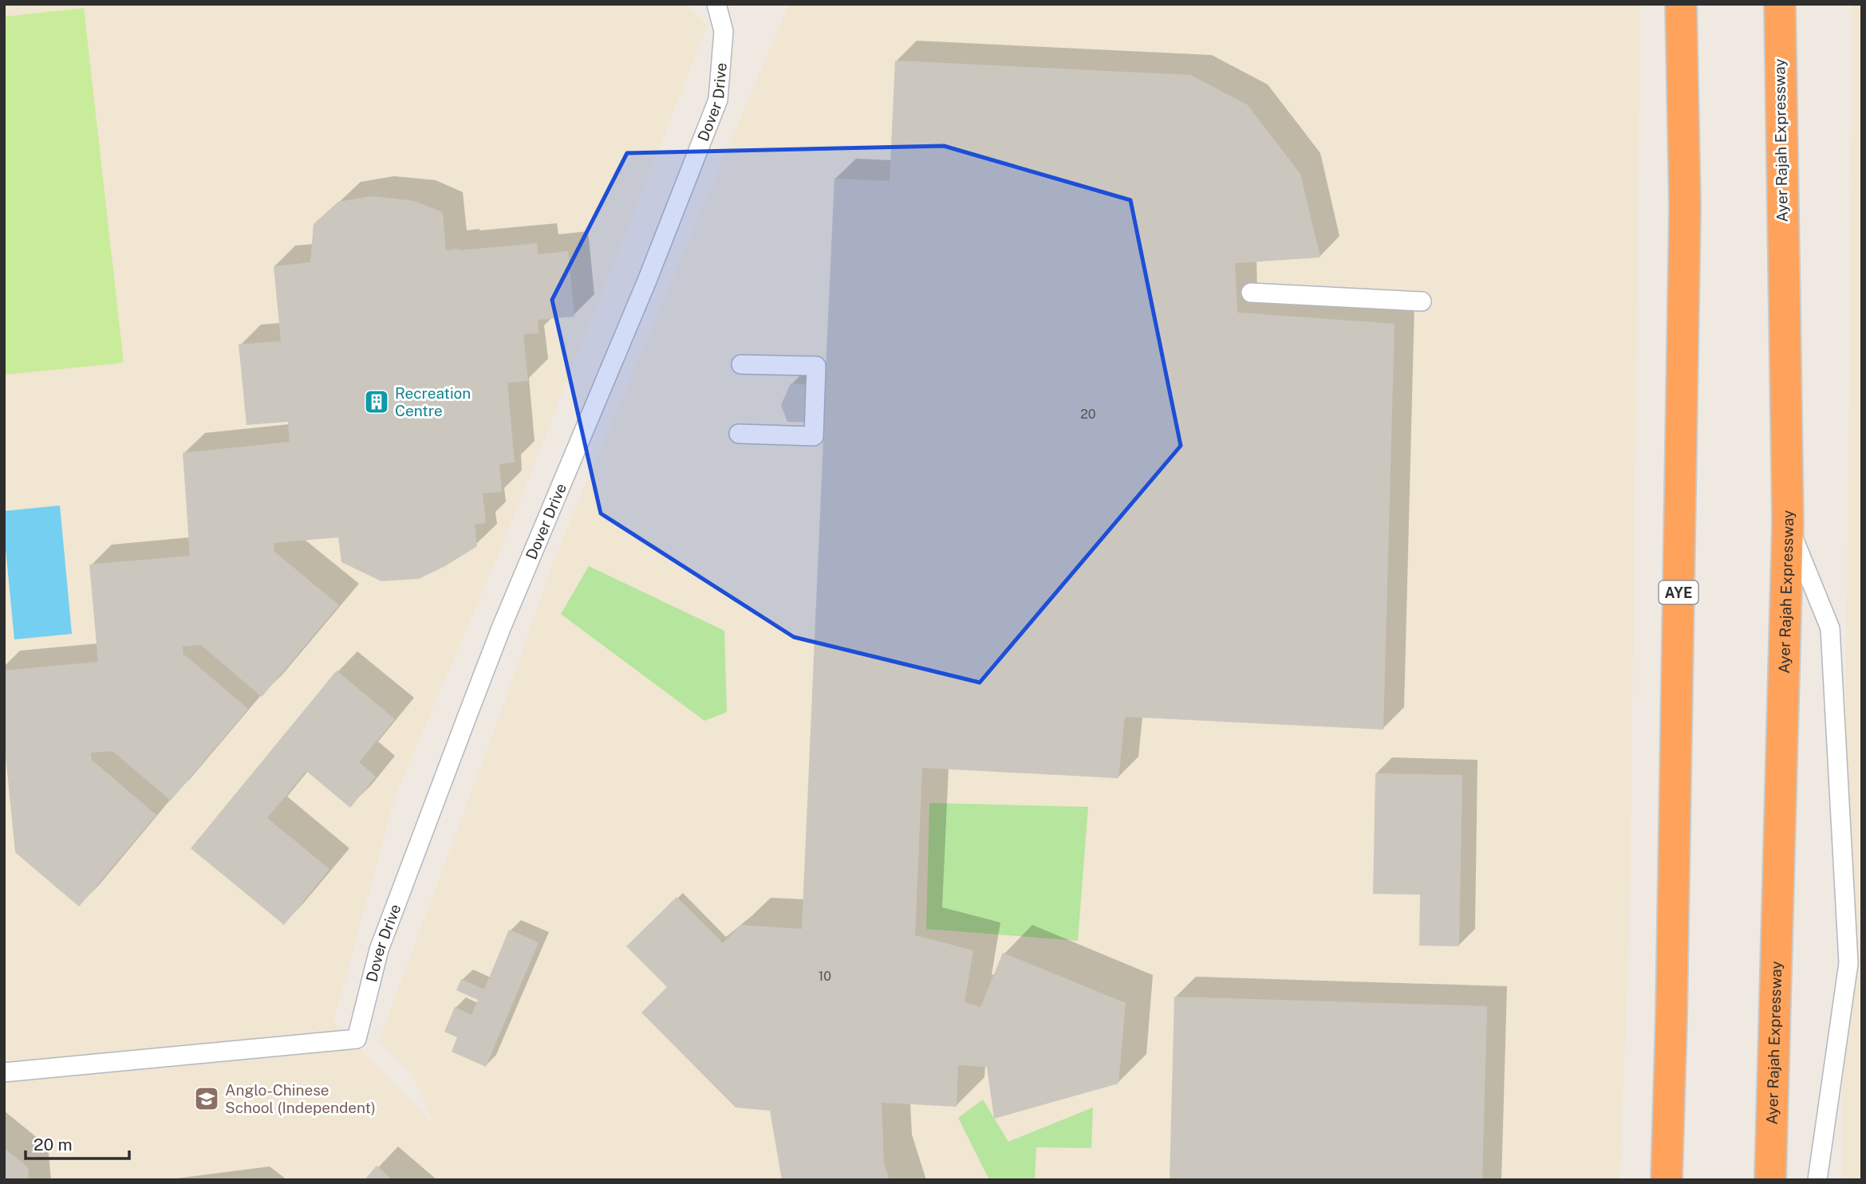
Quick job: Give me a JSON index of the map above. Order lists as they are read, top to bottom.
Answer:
{
  "streets": {
    "highway": ["Ayer Rajah Expressway", "AYE"],
    "lane": ["Dover Drive"]
  },
  "places": {
    "building": ["Recreation Centre"],
    "school or university": ["Anglo-Chinese School (Independent)"]
  },
  "house_numbers": ["20", "10"],
  "scale_bar": "20 m"
}
